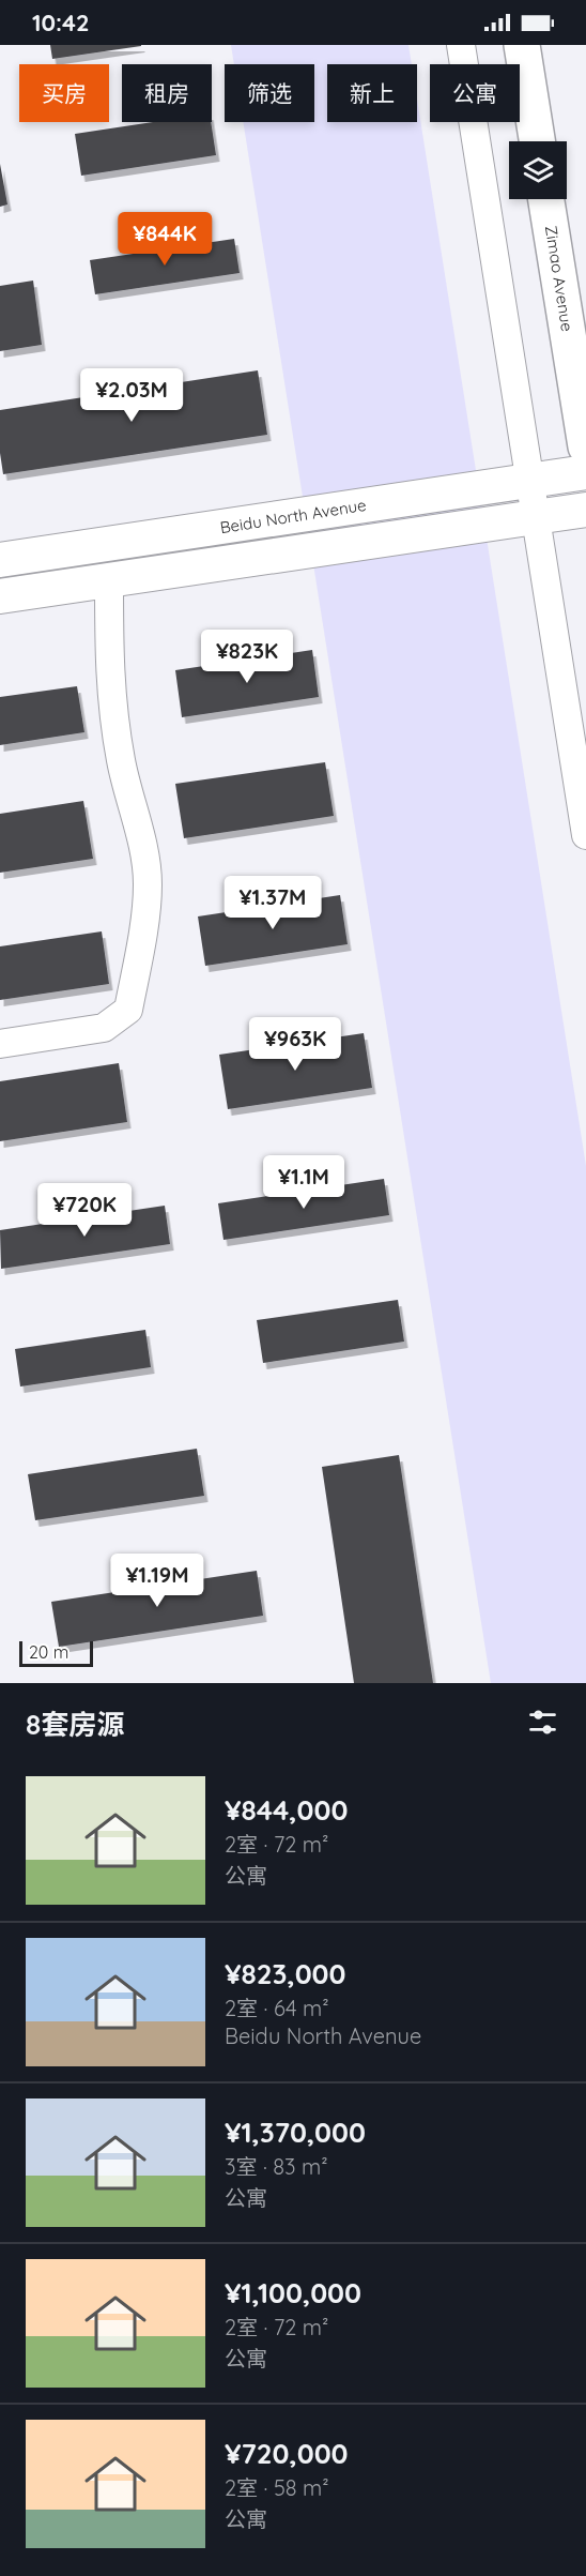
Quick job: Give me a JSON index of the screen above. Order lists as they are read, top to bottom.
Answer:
{
  "streets": {
    "highway": ["Zimao Avenue"],
    "street": ["Beidu North Avenue"]
  },
  "scale_bar": "20 m",
  "page": {
    "status": "10:42",
    "chip": [
      "买房",
      "租房",
      "筛选",
      "新上",
      "公寓"
    ],
    "price": [
      "¥844K",
      "¥2.03M",
      "¥823K",
      "¥1.37M",
      "¥963K",
      "¥1.1M",
      "¥720K",
      "¥1.19M"
    ],
    "scale": "20 m",
    "heading": "8套房源",
    "list": [
      {
        "name": "¥844,000",
        "note": "2室 · 72 m² · 公寓"
      },
      {
        "name": "¥823,000",
        "note": "2室 · 64 m² · Beidu North Avenue"
      },
      {
        "name": "¥1,370,000",
        "note": "3室 · 83 m² · 公寓"
      },
      {
        "name": "¥1,100,000",
        "note": "2室 · 72 m² · 公寓"
      },
      {
        "name": "¥720,000",
        "note": "2室 · 58 m² · 公寓"
      }
    ]
  }
}
